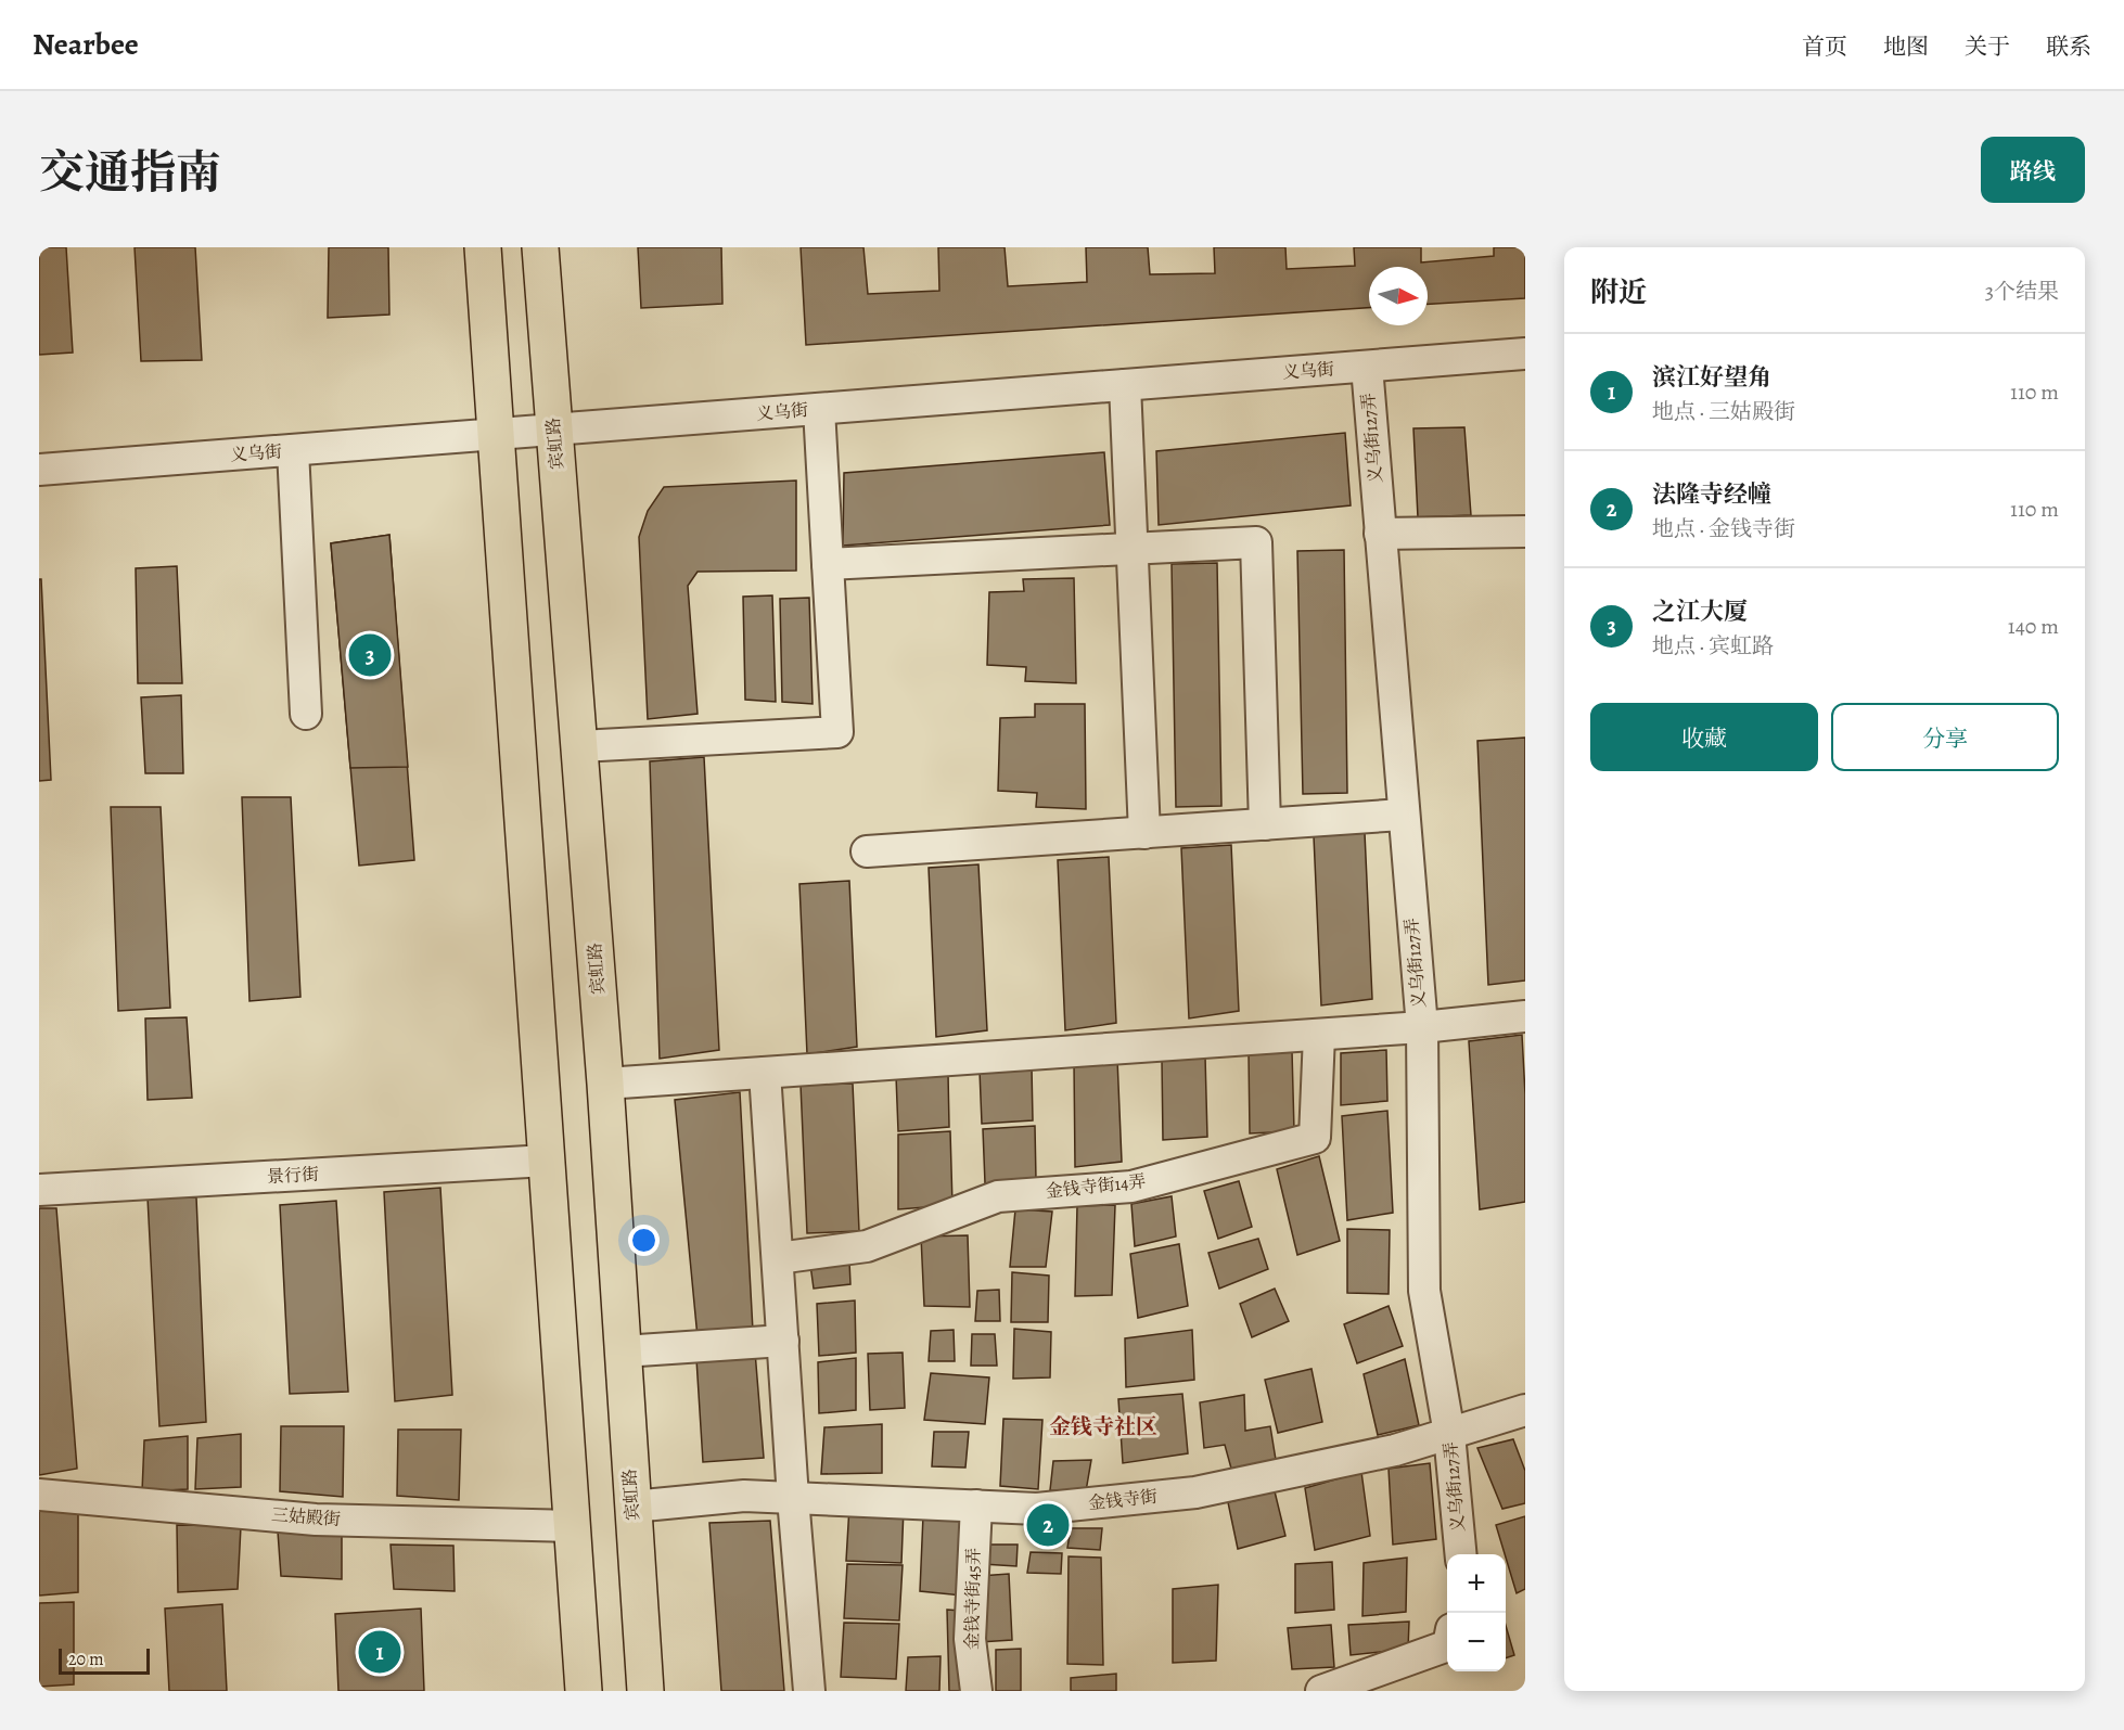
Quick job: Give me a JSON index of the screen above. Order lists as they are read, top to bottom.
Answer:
{
  "streets": {
    "main road": ["宾虹路"],
    "street": [
      "义乌街",
      "义乌街127弄",
      "景行街",
      "金钱寺街14弄",
      "金钱寺街",
      "三姑殿街",
      "金钱寺街45弄"
    ]
  },
  "crossings": [
    ["义乌街", "义乌街127弄"],
    ["义乌街", "宾虹路"],
    ["义乌街127弄", "金钱寺街"],
    ["宾虹路", "金钱寺街"],
    ["金钱寺街", "金钱寺街45弄"]
  ],
  "districts": ["金钱寺社区"],
  "scale_bar": "20 m",
  "north": "right",
  "page": {
    "header": "Nearbee",
    "nav": [
      "首页",
      "地图",
      "关于",
      "联系"
    ],
    "title": "交通指南",
    "buttons": [
      "路线",
      ["收藏", "分享"]
    ],
    "heading": ["附近", "3个结果"],
    "list": [
      {
        "mark": "1",
        "name": "滨江好望角",
        "note": "地点 · 三姑殿街",
        "value": "110 m"
      },
      {
        "mark": "2",
        "name": "法隆寺经幢",
        "note": "地点 · 金钱寺街",
        "value": "110 m"
      },
      {
        "mark": "3",
        "name": "之江大厦",
        "note": "地点 · 宾虹路",
        "value": "140 m"
      }
    ],
    "pins": ["3", "2", "1"],
    "map_buttons": ["+", "−"],
    "scale": "20 m"
  }
}
